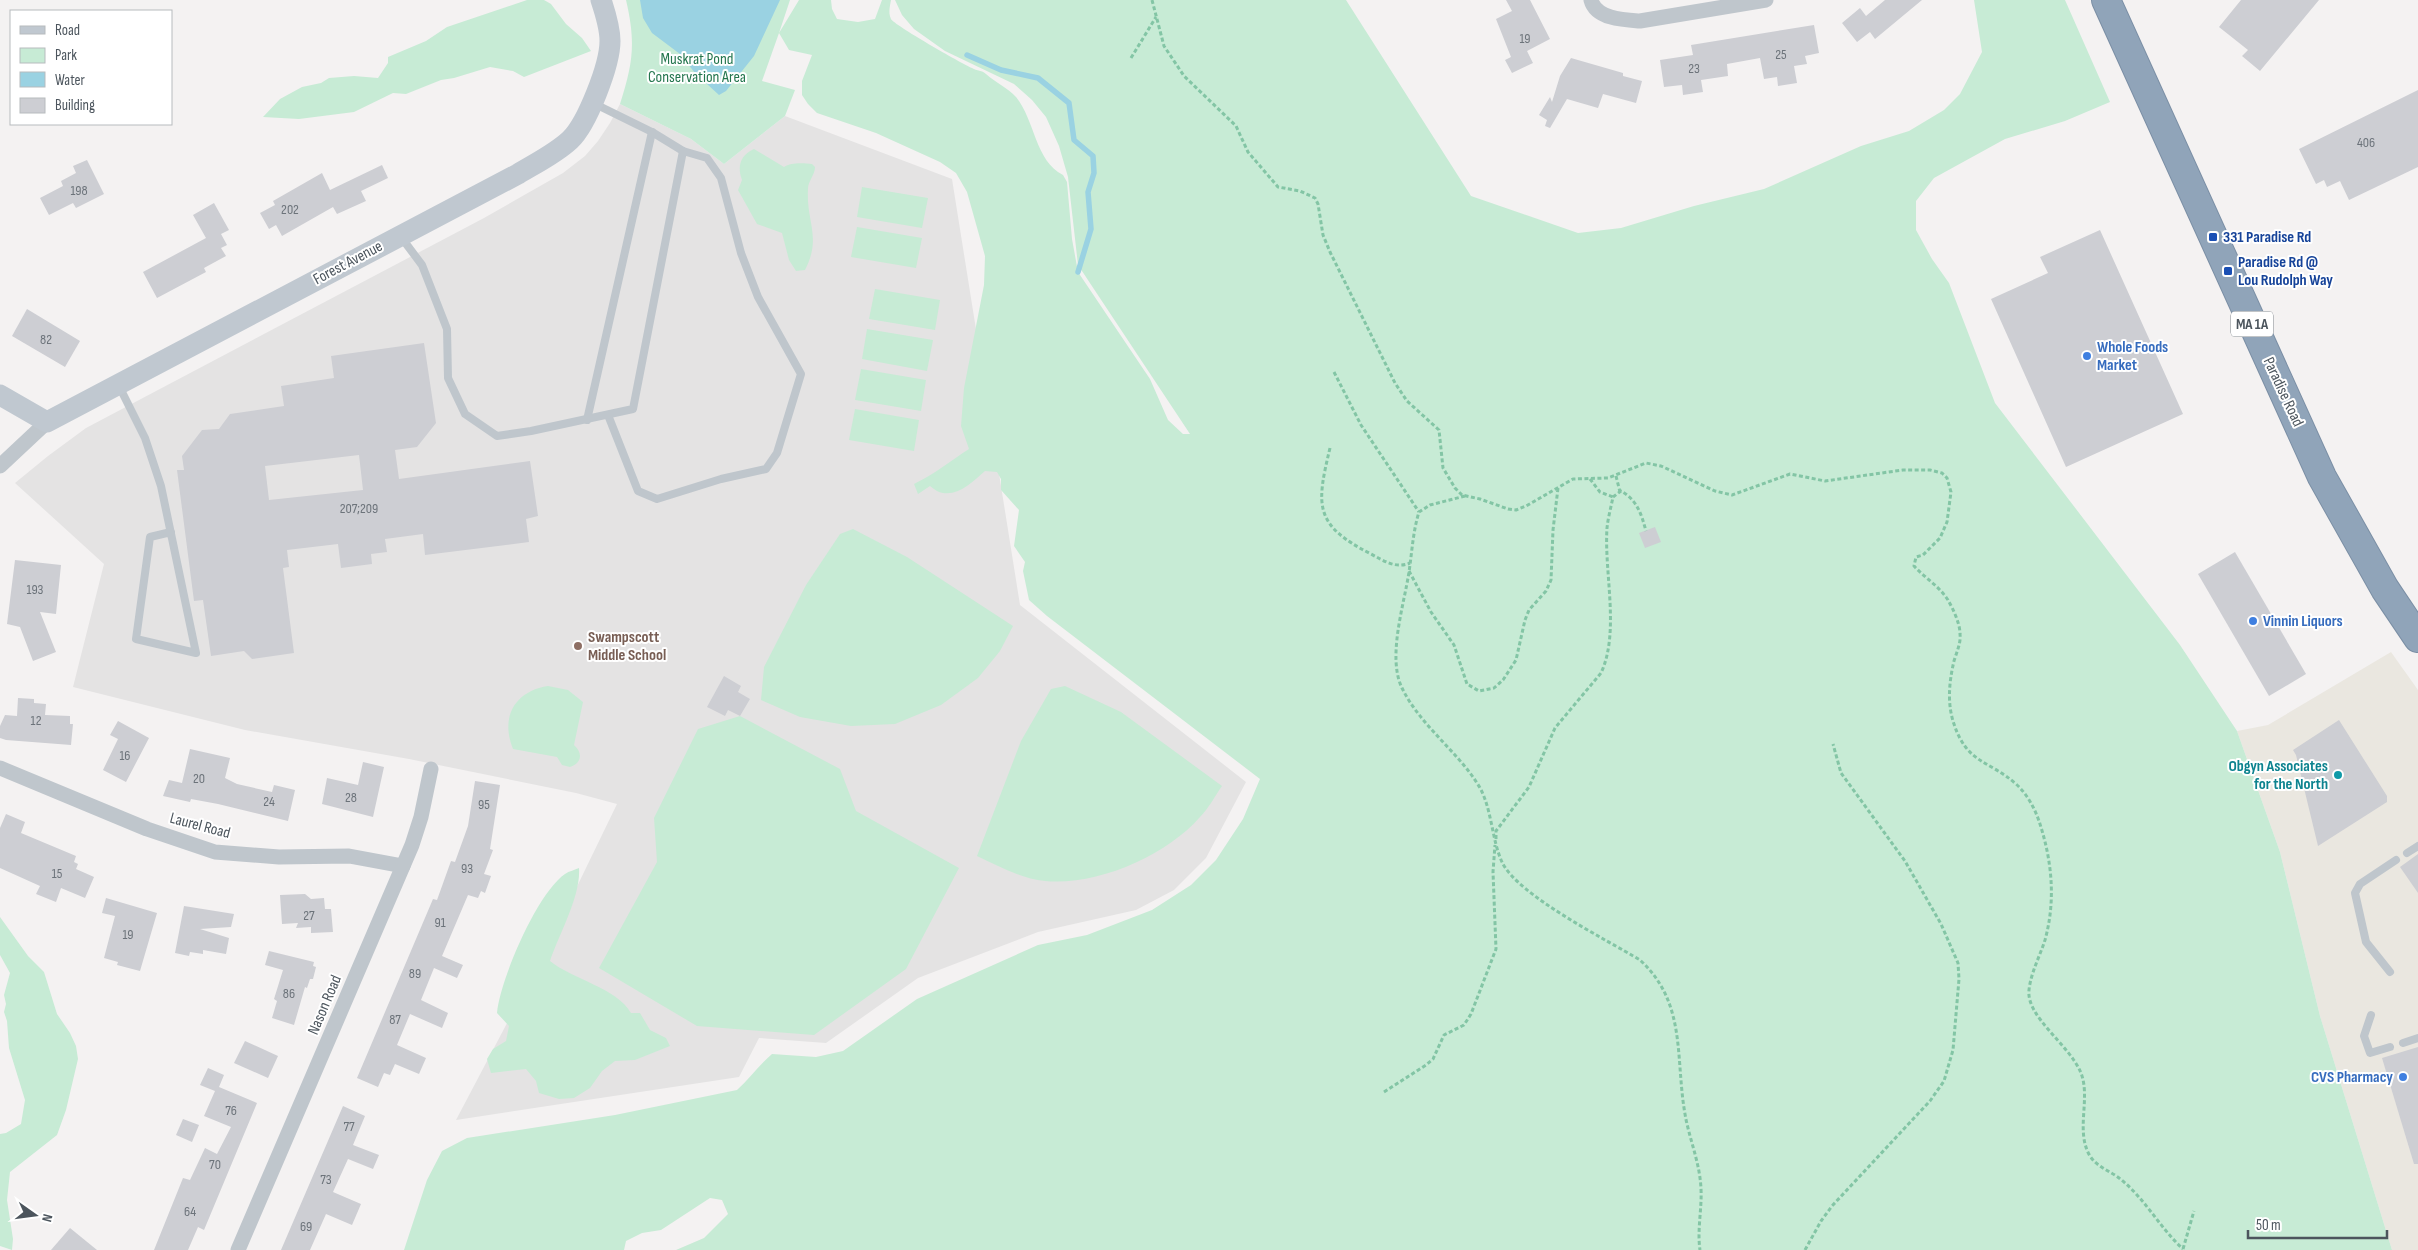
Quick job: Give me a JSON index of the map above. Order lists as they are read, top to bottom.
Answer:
{
  "streets": {
    "highway": ["MA 1A", "Paradise Road"],
    "street": ["Forest Avenue", "Laurel Road", "Nason Road"]
  },
  "crossings": [
    ["Laurel Road", "Nason Road"]
  ],
  "parks": ["Muskrat Pond Conservation Area"],
  "places": {
    "transit": ["331 Paradise Rd", "Paradise Rd @ Lou Rudolph Way"],
    "other": [
      "Whole Foods Market",
      "Vinnin Liquors",
      "Swampscott Middle School",
      "Obgyn Associates for the North",
      "CVS Pharmacy"
    ]
  },
  "house_numbers": [
    "19",
    "25",
    "23",
    "406",
    "198",
    "202",
    "82",
    "207;209",
    "193",
    "12",
    "16",
    "20",
    "28",
    "24",
    "95",
    "93",
    "15",
    "27",
    "91",
    "19",
    "89",
    "86",
    "87",
    "76",
    "77",
    "70",
    "73",
    "64",
    "69"
  ],
  "legend": [
    "Road",
    "Park",
    "Water",
    "Building"
  ],
  "scale_bar": "50 m",
  "north": "right"
}
